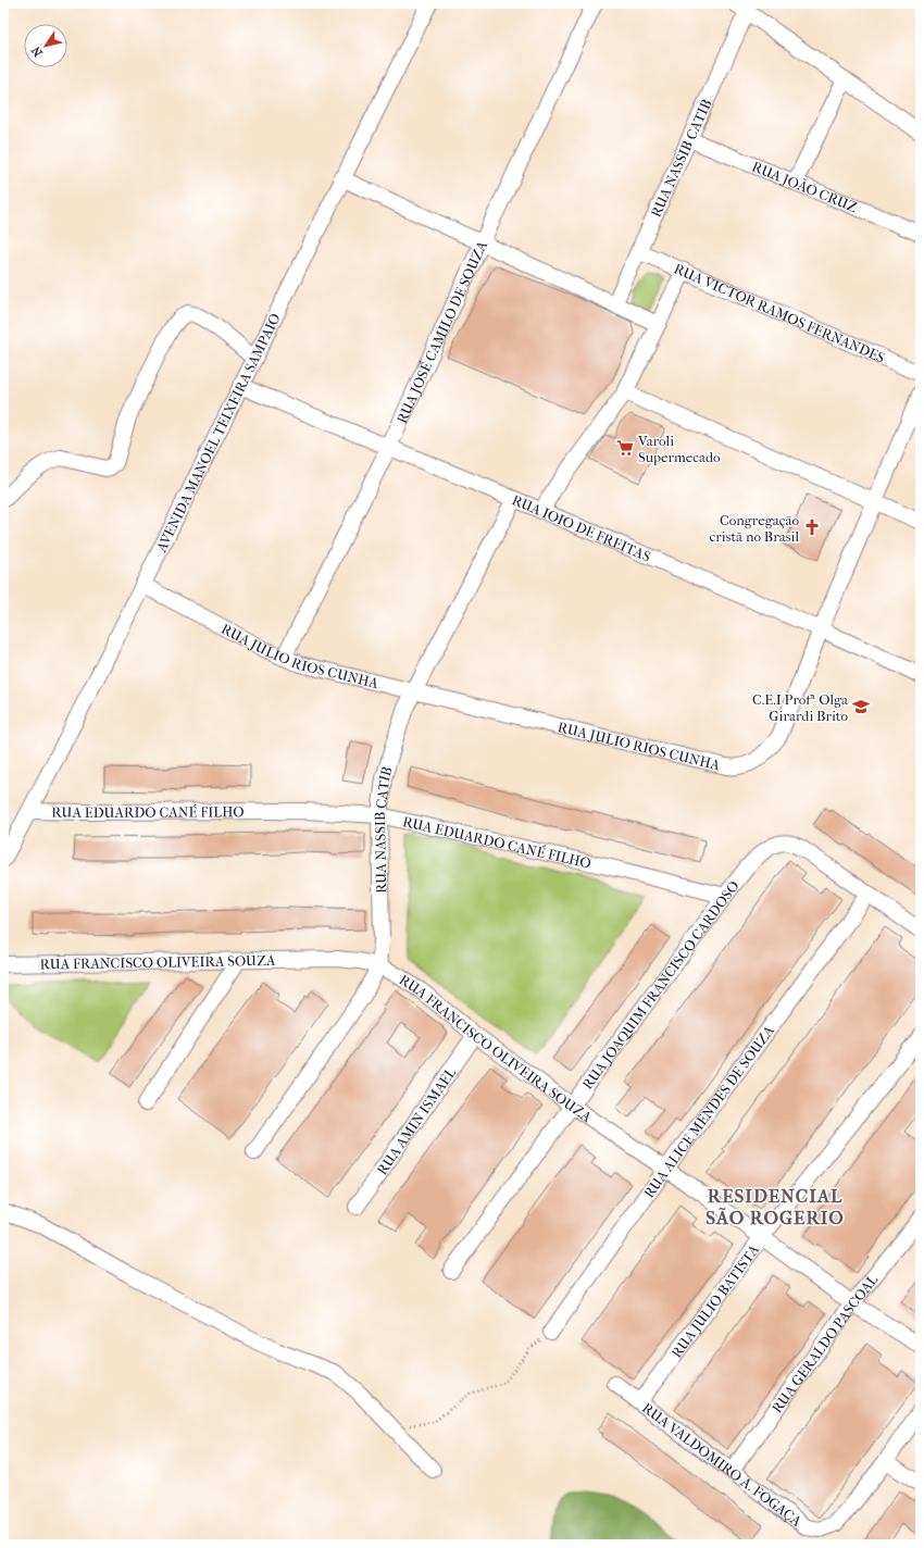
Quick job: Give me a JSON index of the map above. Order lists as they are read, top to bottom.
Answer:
{
  "streets": {
    "street": [
      "RUA NASSIB CATIB",
      "RUA JOÃO CRUZ",
      "RUA VICTOR RAMOS FERNANDES",
      "RUA JOSÉ CAMILO DE SOUZA",
      "AVENIDA MANOEL TEIXEIRA SAMPAIO",
      "RUA IOIO DE FREITAS",
      "RUA JULIO RIOS CUNHA",
      "RUA EDUARDO CANÉ FILHO",
      "RUA FRANCISCO OLIVEIRA SOUZA",
      "RUA JOAQUIM FRANCISCO CARDOSO",
      "RUA ALICE MENDES DE SOUZA",
      "RUA AMIN ISMAEL",
      "RUA JULIO BATISTA",
      "RUA GERALDO PASCOAL",
      "RUA VALDOMIRO A. FOGAÇA"
    ]
  },
  "crossings": [
    ["RUA NASSIB CATIB", "RUA JOÃO CRUZ"],
    ["RUA NASSIB CATIB", "RUA VICTOR RAMOS FERNANDES"],
    ["RUA NASSIB CATIB", "RUA IOIO DE FREITAS"],
    ["RUA NASSIB CATIB", "RUA JULIO RIOS CUNHA"],
    ["RUA NASSIB CATIB", "RUA EDUARDO CANÉ FILHO"],
    ["RUA NASSIB CATIB", "RUA FRANCISCO OLIVEIRA SOUZA"],
    ["RUA JOSÉ CAMILO DE SOUZA", "RUA IOIO DE FREITAS"],
    ["RUA JOSÉ CAMILO DE SOUZA", "RUA JULIO RIOS CUNHA"],
    ["AVENIDA MANOEL TEIXEIRA SAMPAIO", "RUA IOIO DE FREITAS"],
    ["AVENIDA MANOEL TEIXEIRA SAMPAIO", "RUA JULIO RIOS CUNHA"],
    ["AVENIDA MANOEL TEIXEIRA SAMPAIO", "RUA EDUARDO CANÉ FILHO"],
    ["RUA IOIO DE FREITAS", "RUA JULIO RIOS CUNHA"],
    ["RUA EDUARDO CANÉ FILHO", "RUA JOAQUIM FRANCISCO CARDOSO"],
    ["RUA FRANCISCO OLIVEIRA SOUZA", "RUA JOAQUIM FRANCISCO CARDOSO"],
    ["RUA FRANCISCO OLIVEIRA SOUZA", "RUA ALICE MENDES DE SOUZA"],
    ["RUA FRANCISCO OLIVEIRA SOUZA", "RUA AMIN ISMAEL"],
    ["RUA FRANCISCO OLIVEIRA SOUZA", "RUA JULIO BATISTA"],
    ["RUA FRANCISCO OLIVEIRA SOUZA", "RUA GERALDO PASCOAL"],
    ["RUA JOAQUIM FRANCISCO CARDOSO", "RUA ALICE MENDES DE SOUZA"],
    ["RUA JULIO BATISTA", "RUA VALDOMIRO A. FOGAÇA"],
    ["RUA GERALDO PASCOAL", "RUA VALDOMIRO A. FOGAÇA"]
  ],
  "districts": ["RESIDENCIAL SÃO ROGERIO"],
  "places": {
    "supermarket": ["Varoli Supermecado"],
    "church": ["Congregação cristã no Brasil"],
    "school or university": ["C.E.I Profª Olga Girardi Brito"]
  },
  "north": "bottom left"
}
